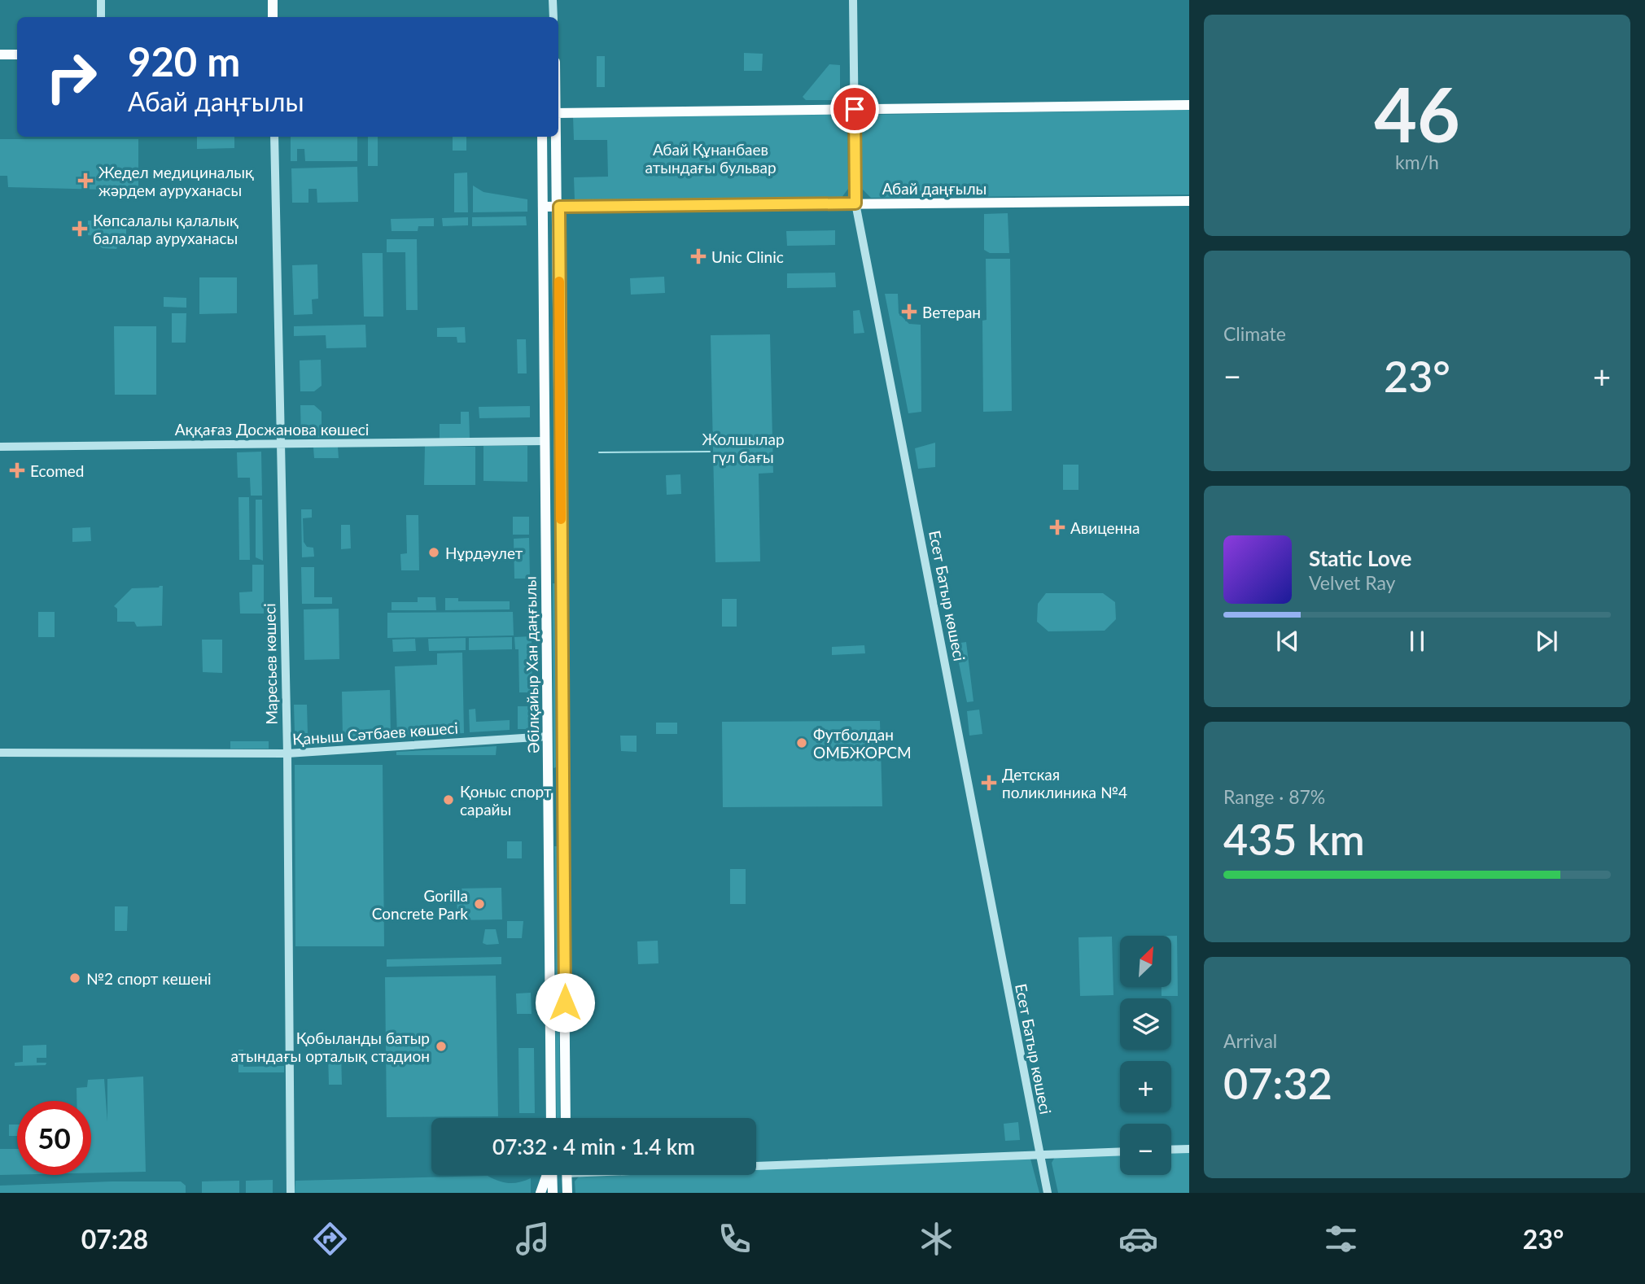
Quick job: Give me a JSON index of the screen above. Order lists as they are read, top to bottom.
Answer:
{
  "streets": {
    "main road": ["Абай даңғылы", "Әбілқайыр Хан даңғылы"],
    "street": [
      "Аққағаз Досжанова көшесі",
      "Есет Батыр көшесі",
      "Маресьев көшесі",
      "Қаныш Сәтбаев көшесі"
    ]
  },
  "crossings": [
    ["Абай даңғылы", "Есет Батыр көшесі"],
    ["Абай даңғылы", "Әбілқайыр Хан даңғылы"],
    ["Аққағаз Досжанова көшесі", "Маресьев көшесі"],
    ["Аққағаз Досжанова көшесі", "Әбілқайыр Хан даңғылы"],
    ["Маресьев көшесі", "Қаныш Сәтбаев көшесі"],
    ["Әбілқайыр Хан даңғылы", "Қаныш Сәтбаев көшесі"]
  ],
  "parks": ["Абай Құнанбаев атындағы бульвар", "Жолшылар гүл бағы"],
  "places": {
    "health": [
      "Жедел медициналық жәрдем ауруханасы",
      "Көпсалалы қалалық балалар ауруханасы",
      "Unic Clinic",
      "Ветеран",
      "Ecomed",
      "Авиценна",
      "Детская поликлиника №4"
    ],
    "other": [
      "Нұрдәулет",
      "Футболдан ОМБЖОРСМ",
      "Қоныс спорт сарайы",
      "Gorilla Concrete Park",
      "№2 спорт кешені",
      "Қобыланды батыр атындағы орталық стадион"
    ]
  },
  "north": "top right",
  "page": {
    "tile": [
      ["46", "km/h"],
      "Climate",
      ["Range · 87%", "435 km"],
      ["Arrival", "07:32"]
    ],
    "turn": ["920 m", "Абай даңғылы"],
    "heat": ["−", "23°", "+"],
    "song": ["Static Love", "Velvet Ray"],
    "map_buttons": ["+", "−"],
    "limit": "50",
    "trip": "07:32 · 4 min · 1.4 km",
    "tabs": ["07:28", "23°"]
  }
}
